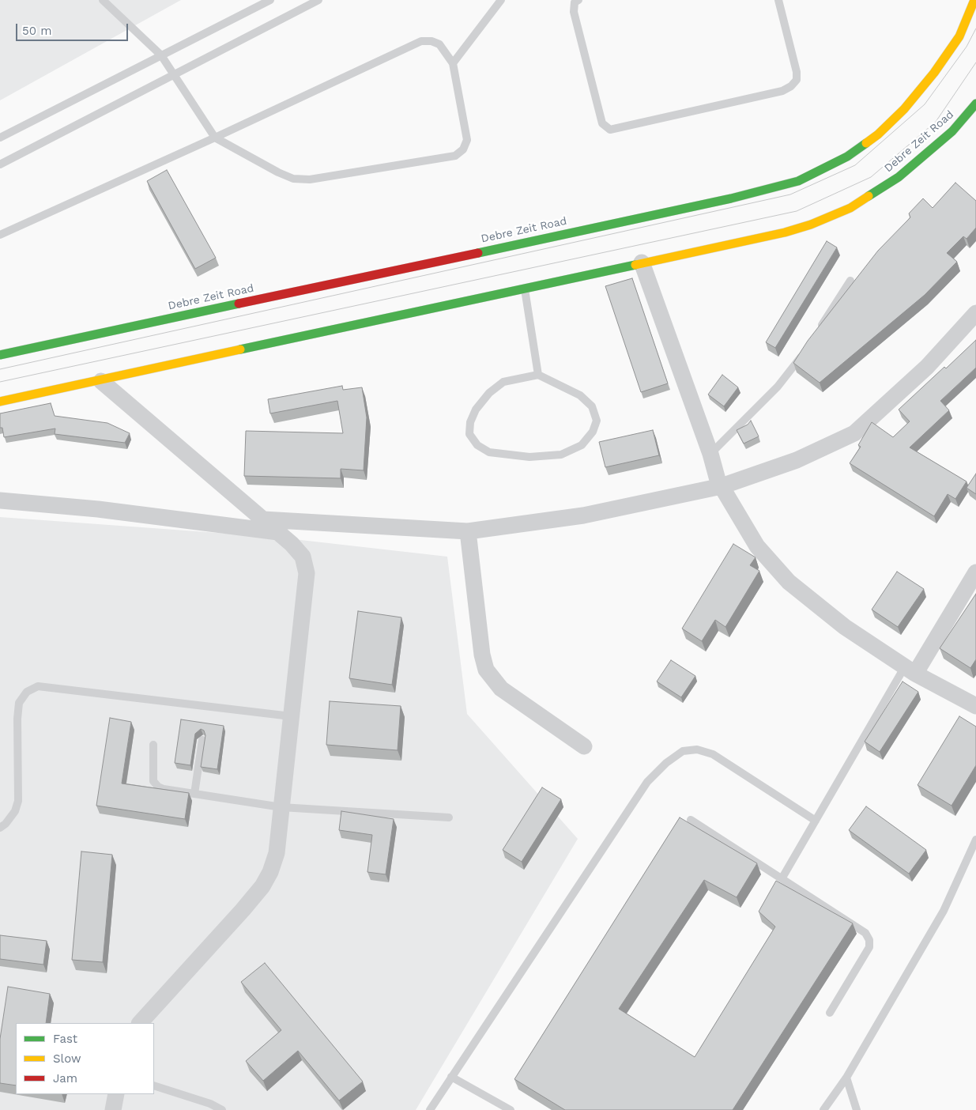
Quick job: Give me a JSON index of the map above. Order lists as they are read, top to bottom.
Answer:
{
  "streets": {
    "main road": ["Debre Zeit Road"]
  },
  "legend": ["Fast", "Slow", "Jam"],
  "scale_bar": "50 m"
}
